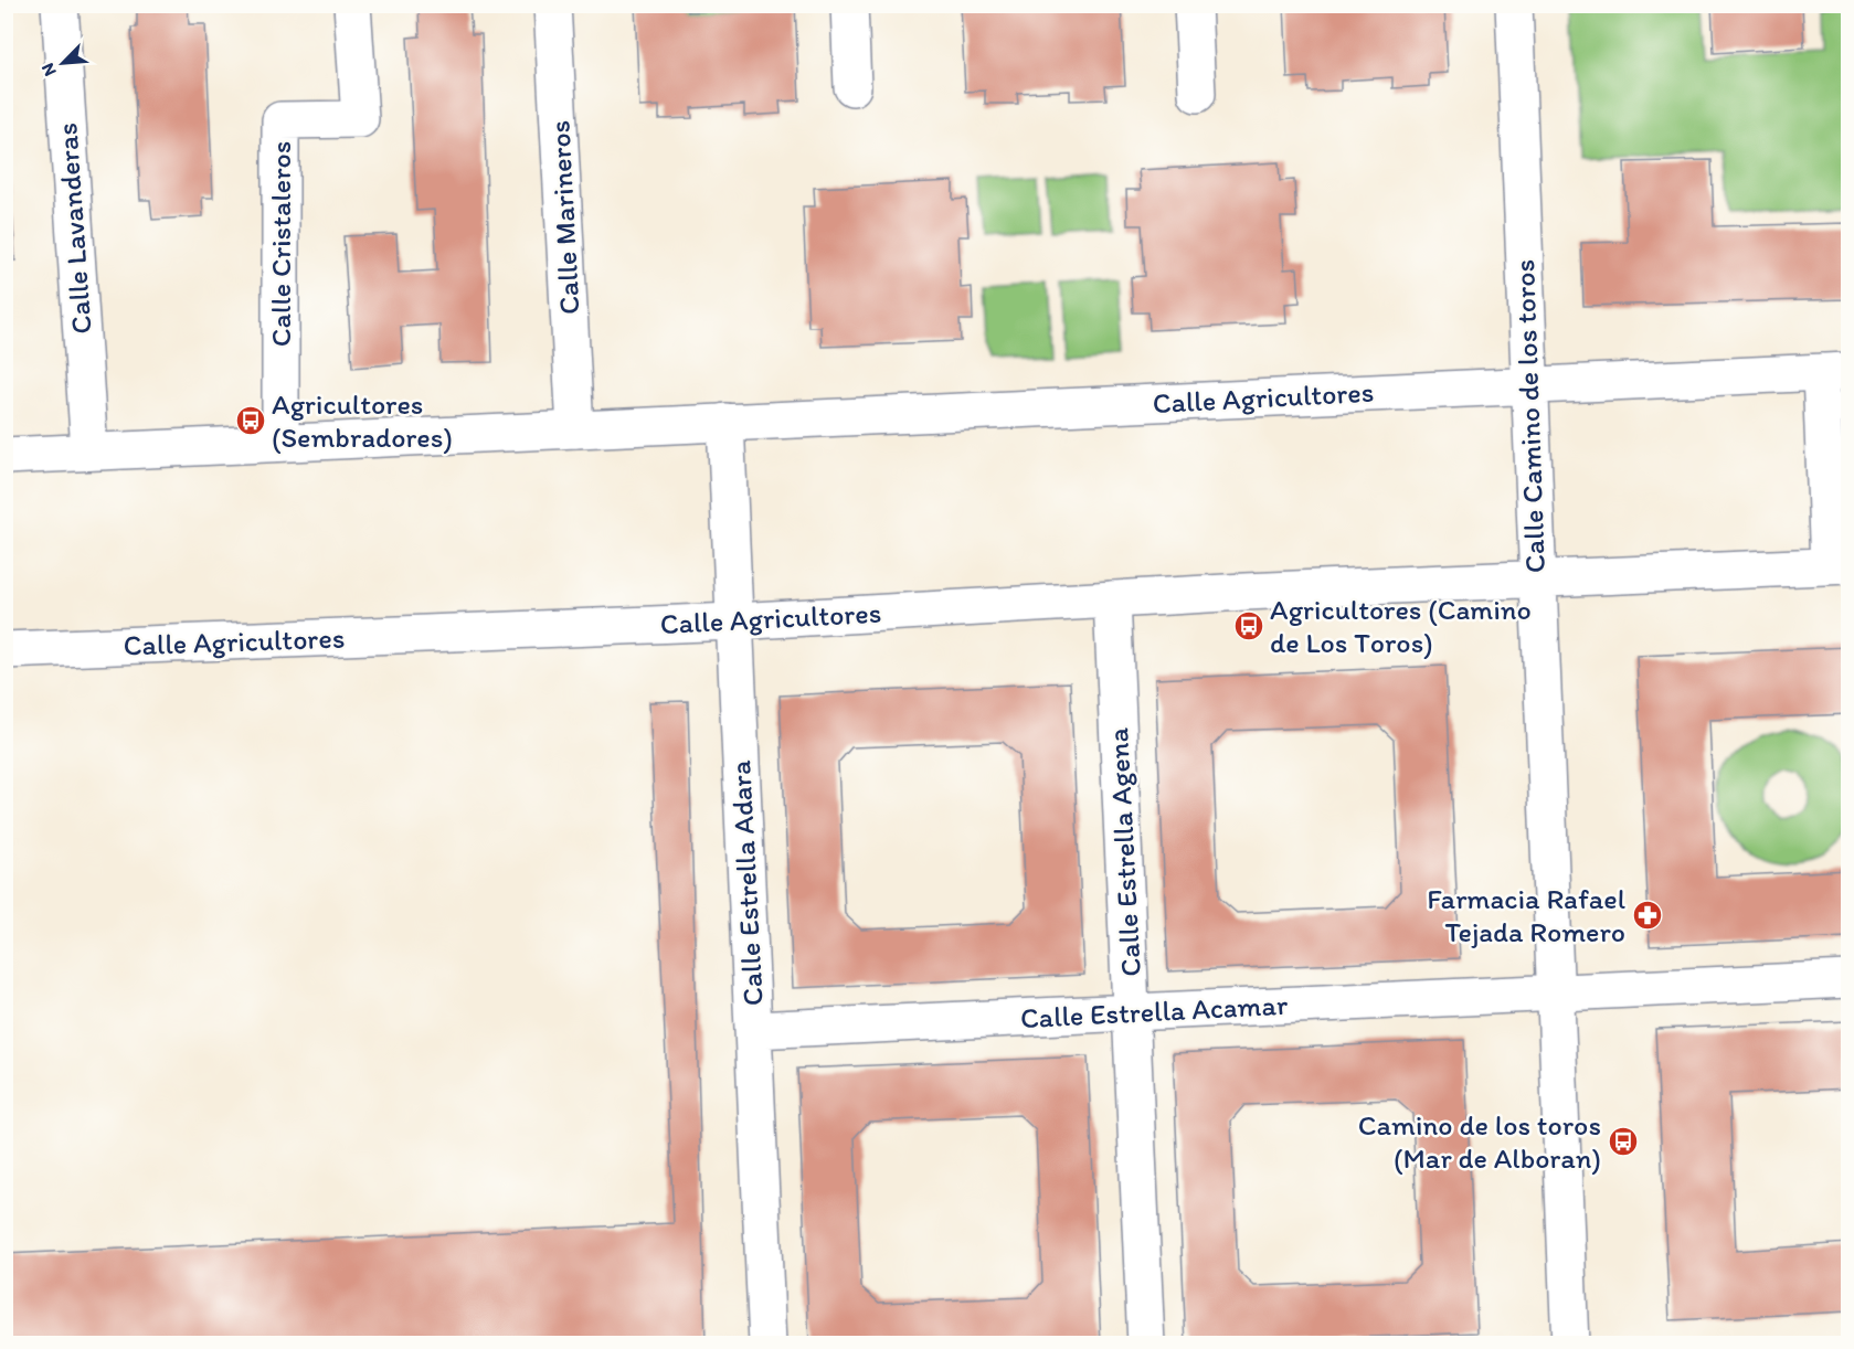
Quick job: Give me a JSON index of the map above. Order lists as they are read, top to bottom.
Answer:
{
  "streets": {
    "street": [
      "Calle Marineros",
      "Calle Lavanderas",
      "Calle Cristaleros",
      "Calle Agricultores",
      "Calle Camino de los toros",
      "Calle Estrella Agena",
      "Calle Estrella Adara",
      "Calle Estrella Acamar"
    ]
  },
  "crossings": [
    ["Calle Marineros", "Calle Agricultores"],
    ["Calle Lavanderas", "Calle Agricultores"],
    ["Calle Cristaleros", "Calle Agricultores"],
    ["Calle Agricultores", "Calle Camino de los toros"],
    ["Calle Agricultores", "Calle Estrella Agena"],
    ["Calle Agricultores", "Calle Estrella Adara"],
    ["Calle Camino de los toros", "Calle Estrella Acamar"],
    ["Calle Estrella Agena", "Calle Estrella Acamar"],
    ["Calle Estrella Adara", "Calle Estrella Acamar"]
  ],
  "places": {
    "bus stop": ["Agricultores (Sembradores)", "Agricultores (Camino de Los Toros)", "Camino de los toros (Mar de Alboran)"],
    "pharmacy": ["Farmacia Rafael Tejada Romero"]
  },
  "north": "bottom left"
}
